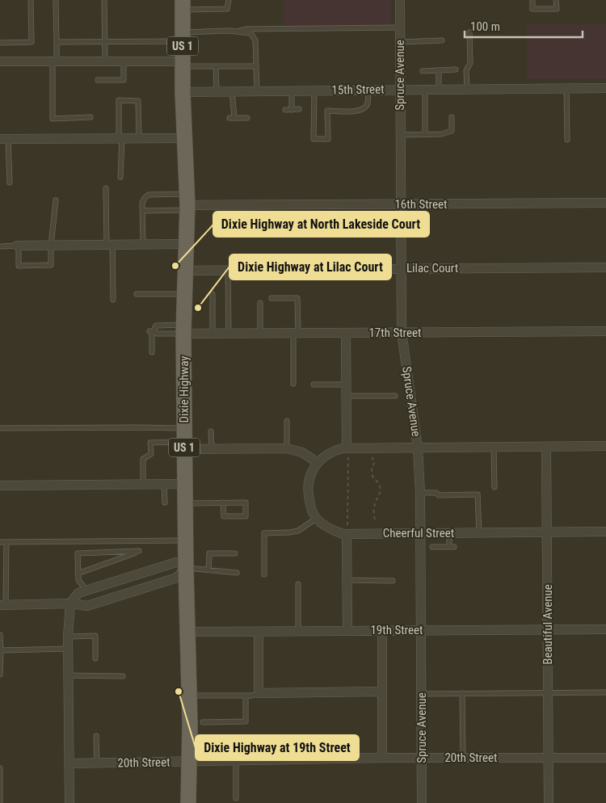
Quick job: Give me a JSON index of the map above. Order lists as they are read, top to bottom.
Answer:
{
  "streets": {
    "main road": ["US 1", "Dixie Highway"],
    "street": [
      "Spruce Avenue",
      "15th Street",
      "16th Street",
      "Lilac Court",
      "17th Street",
      "Cheerful Street",
      "Beautiful Avenue",
      "19th Street",
      "20th Street"
    ]
  },
  "crossings": [
    ["Spruce Avenue", "15th Street"],
    ["Spruce Avenue", "16th Street"],
    ["Spruce Avenue", "Lilac Court"],
    ["Spruce Avenue", "17th Street"],
    ["Spruce Avenue", "Cheerful Street"],
    ["Spruce Avenue", "19th Street"],
    ["Spruce Avenue", "20th Street"],
    ["15th Street", "Dixie Highway"],
    ["16th Street", "Dixie Highway"],
    ["Lilac Court", "Dixie Highway"],
    ["17th Street", "Dixie Highway"],
    ["Dixie Highway", "19th Street"],
    ["Dixie Highway", "20th Street"],
    ["Cheerful Street", "Beautiful Avenue"],
    ["Beautiful Avenue", "19th Street"],
    ["Beautiful Avenue", "20th Street"]
  ],
  "places": ["Dixie Highway at North Lakeside Court", "Dixie Highway at Lilac Court", "Dixie Highway at 19th Street"],
  "scale_bar": "100 m"
}
